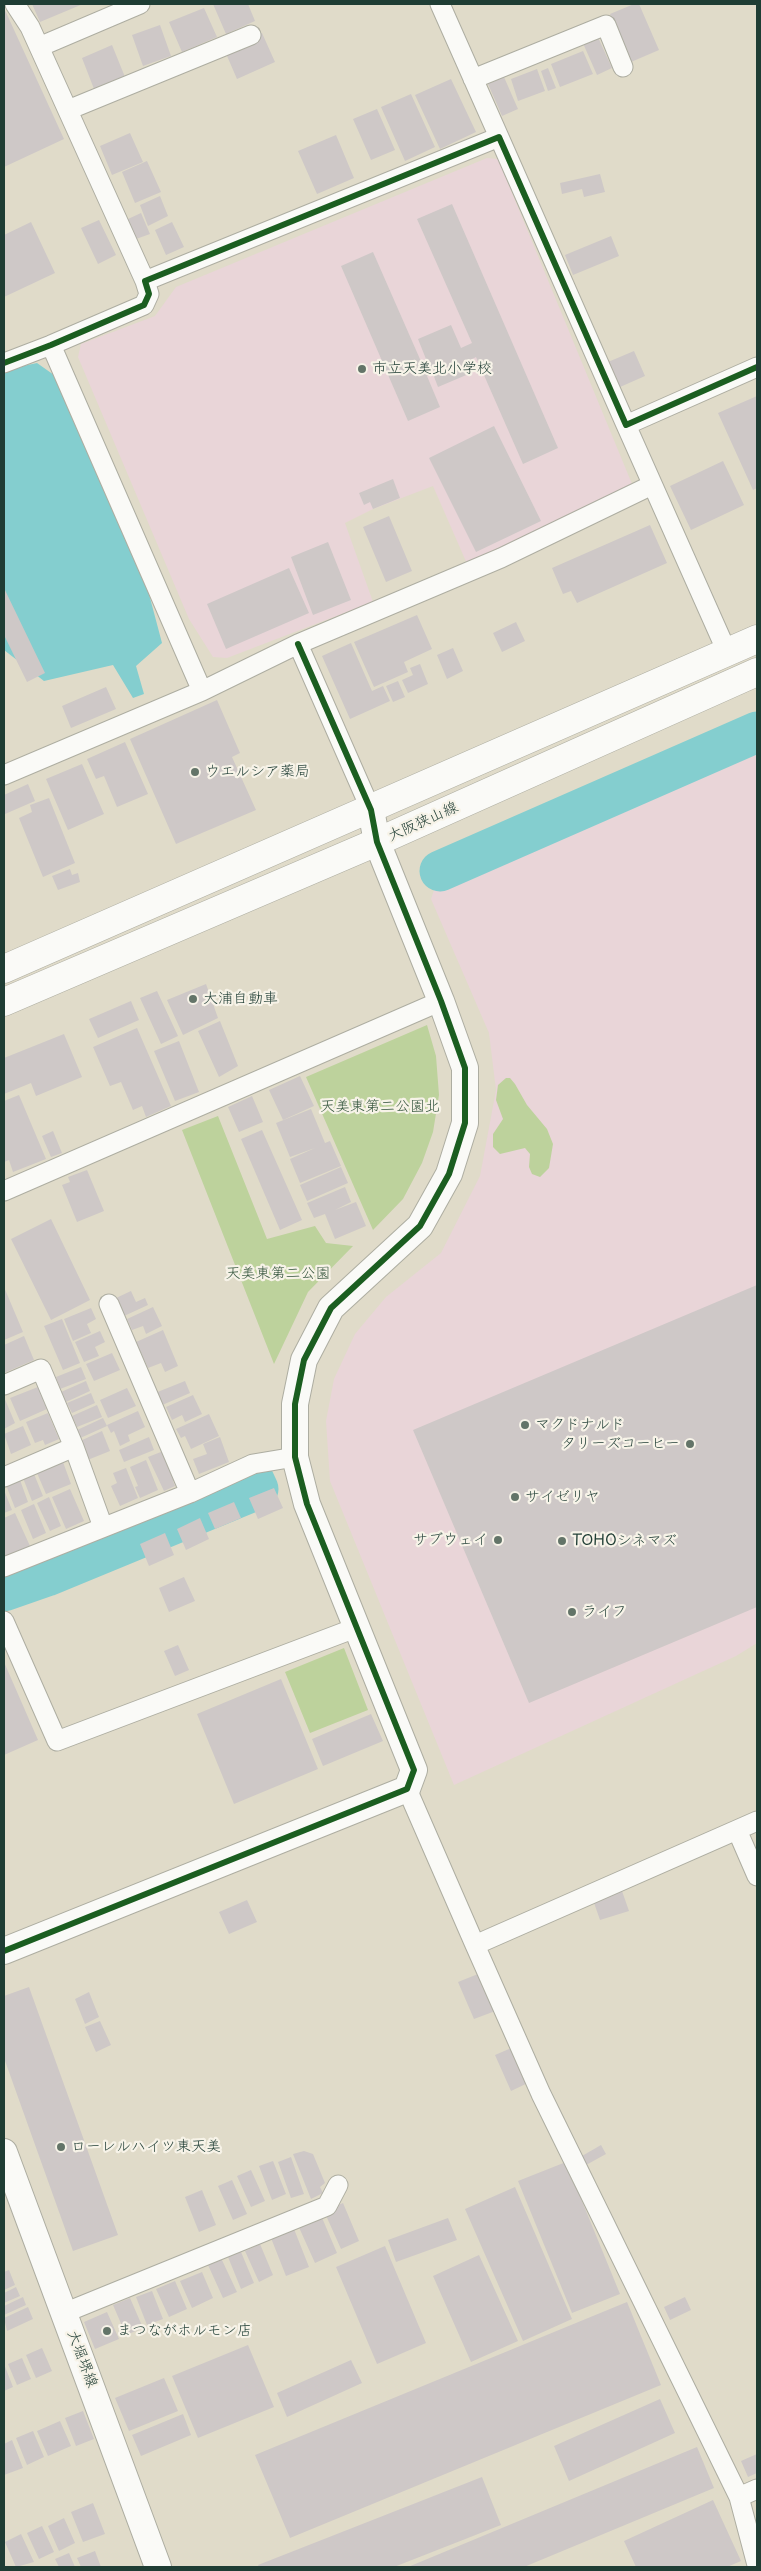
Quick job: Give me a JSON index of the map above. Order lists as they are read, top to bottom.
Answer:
{
  "streets": {
    "main road": ["大阪狭山線"],
    "street": ["大堀堺線"]
  },
  "parks": ["天美東第二公園北", "天美東第二公園"],
  "places": [
    "市立天美北小学校",
    "ウエルシア薬局",
    "大浦自動車",
    "マクドナルド",
    "タリーズコーヒー",
    "サイゼリヤ",
    "サブウェイ",
    "TOHOシネマズ",
    "ライフ",
    "ローレルハイツ東天美",
    "まつながホルモン店"
  ]
}
